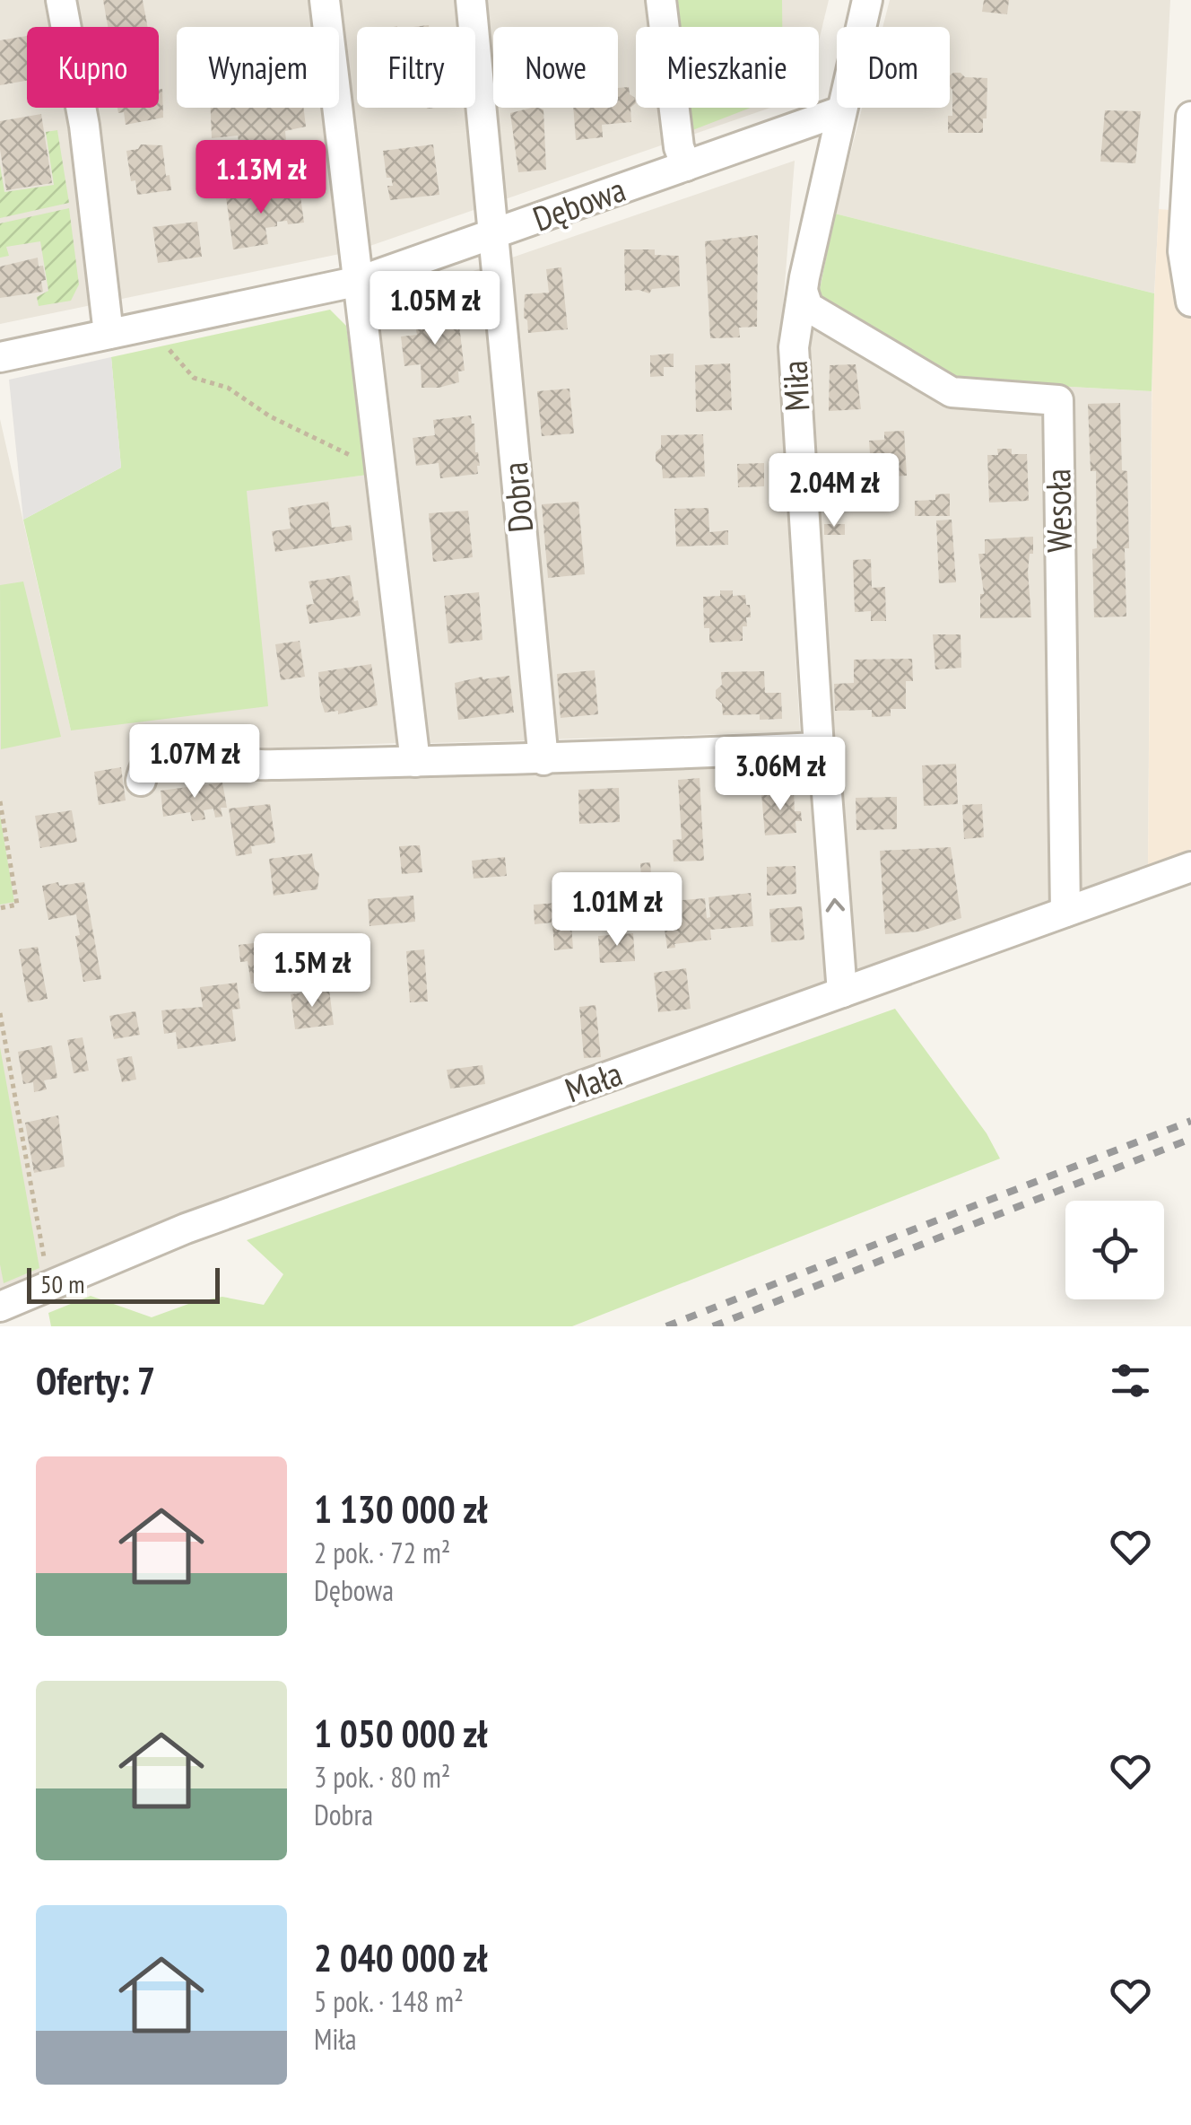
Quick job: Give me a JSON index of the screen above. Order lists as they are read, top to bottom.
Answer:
{
  "streets": {
    "street": [
      "Dębowa",
      "Miła",
      "Dobra",
      "Wesoła",
      "Mała"
    ]
  },
  "crossings": [
    ["Dębowa", "Miła"],
    ["Dębowa", "Dobra"],
    ["Miła", "Wesoła"],
    ["Miła", "Mała"],
    ["Wesoła", "Mała"]
  ],
  "scale_bar": "50 m",
  "page": {
    "chip": [
      "Kupno",
      "Wynajem",
      "Filtry",
      "Nowe",
      "Mieszkanie",
      "Dom"
    ],
    "price": [
      "1.13M zł",
      "1.05M zł",
      "2.04M zł",
      "1.07M zł",
      "3.06M zł",
      "1.01M zł",
      "1.5M zł"
    ],
    "scale": "50 m",
    "heading": "Oferty: 7",
    "list": [
      {
        "name": "1 130 000 zł",
        "note": "2 pok. · 72 m² · Dębowa"
      },
      {
        "name": "1 050 000 zł",
        "note": "3 pok. · 80 m² · Dobra"
      },
      {
        "name": "2 040 000 zł",
        "note": "5 pok. · 148 m² · Miła"
      }
    ]
  }
}
